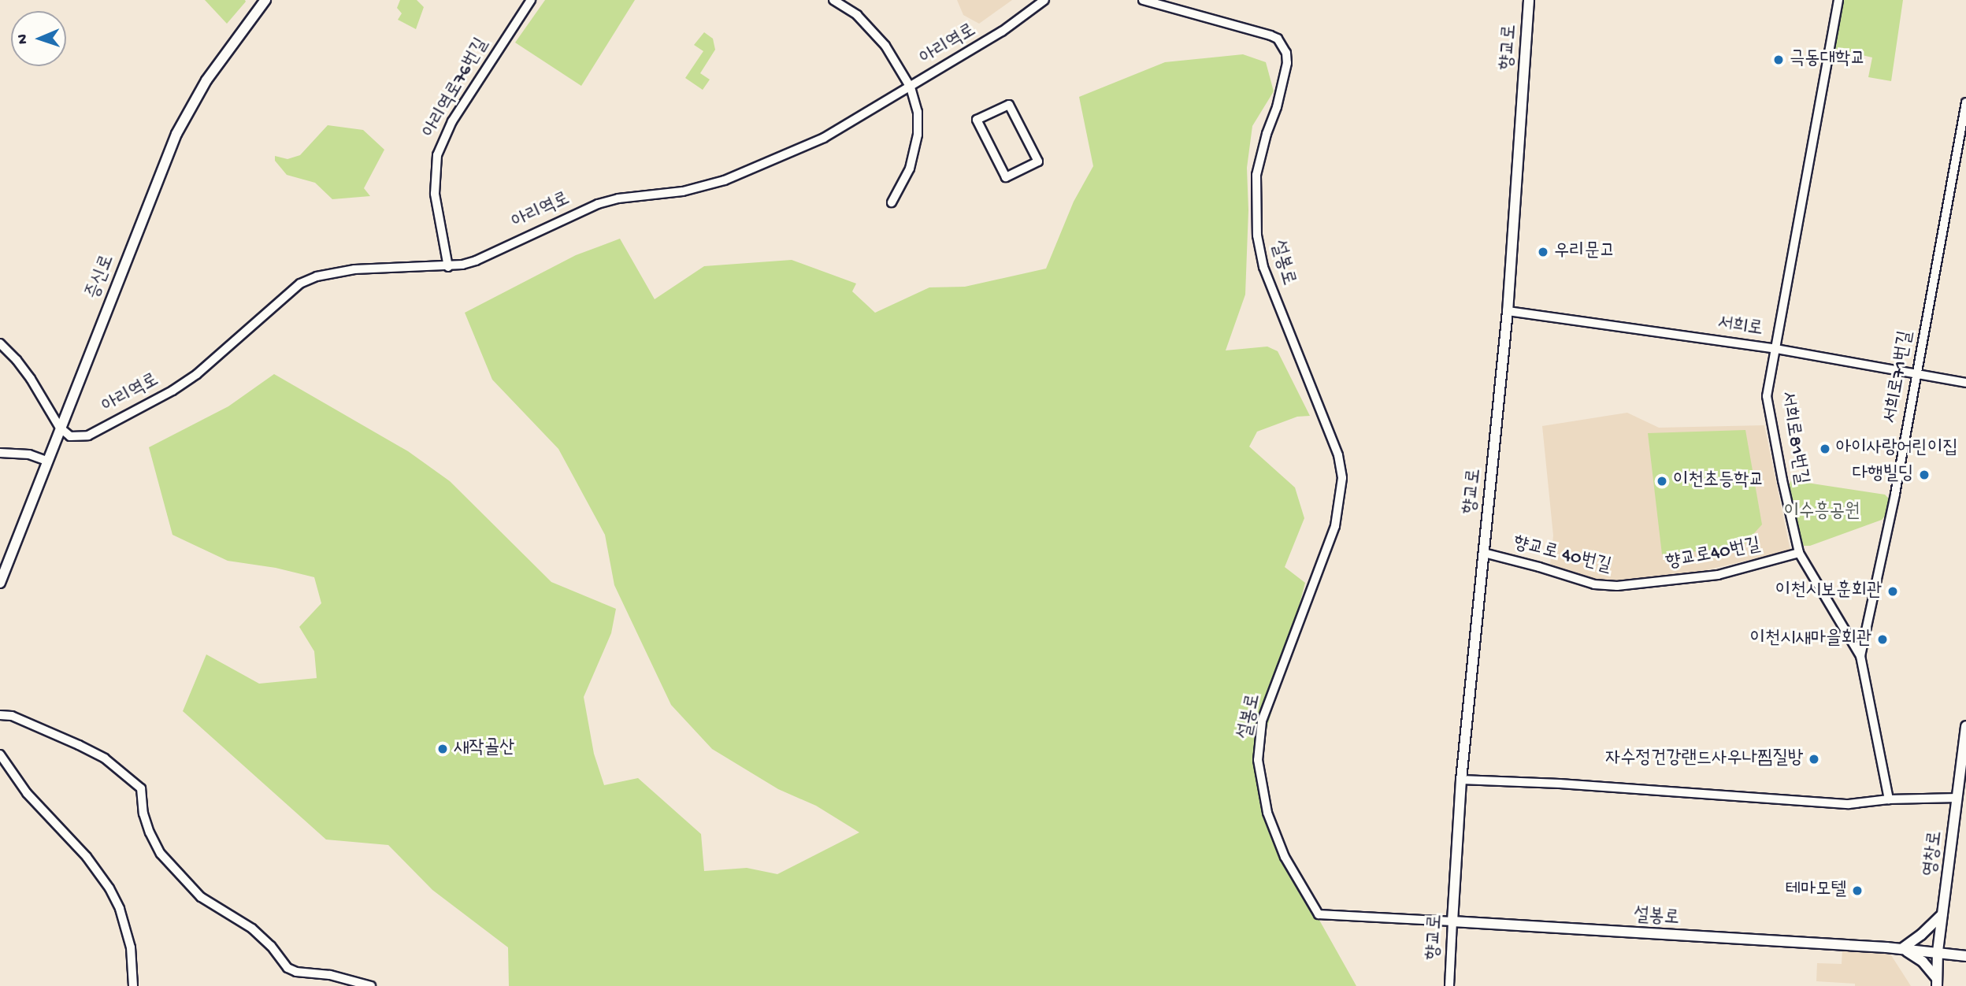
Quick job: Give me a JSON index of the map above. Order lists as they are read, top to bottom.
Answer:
{
  "streets": {
    "street": [
      "아리역로",
      "향교로",
      "아리역로76번길",
      "설봉로",
      "증신로",
      "서희로",
      "서희로71번길",
      "서희로81번길",
      "향교로40번길",
      "향교로 40번길",
      "영창로"
    ]
  },
  "crossings": [
    ["아리역로", "아리역로76번길"],
    ["아리역로", "증신로"],
    ["향교로", "설봉로"],
    ["향교로", "서희로"],
    ["향교로", "향교로 40번길"],
    ["설봉로", "영창로"],
    ["서희로", "서희로71번길"],
    ["서희로", "서희로81번길"],
    ["서희로71번길", "서희로81번길"],
    ["서희로81번길", "향교로40번길"],
    ["향교로40번길", "향교로 40번길"]
  ],
  "parks": ["이수흥공원"],
  "places": [
    "극동대학교",
    "우리문고",
    "아이사랑어린이집",
    "다행빌딩",
    "이천초등학교",
    "이천시보훈회관",
    "이천시새마을회관",
    "새작골산",
    "자수정건강랜드사우나찜질방",
    "테마모텔"
  ],
  "north": "left"
}
